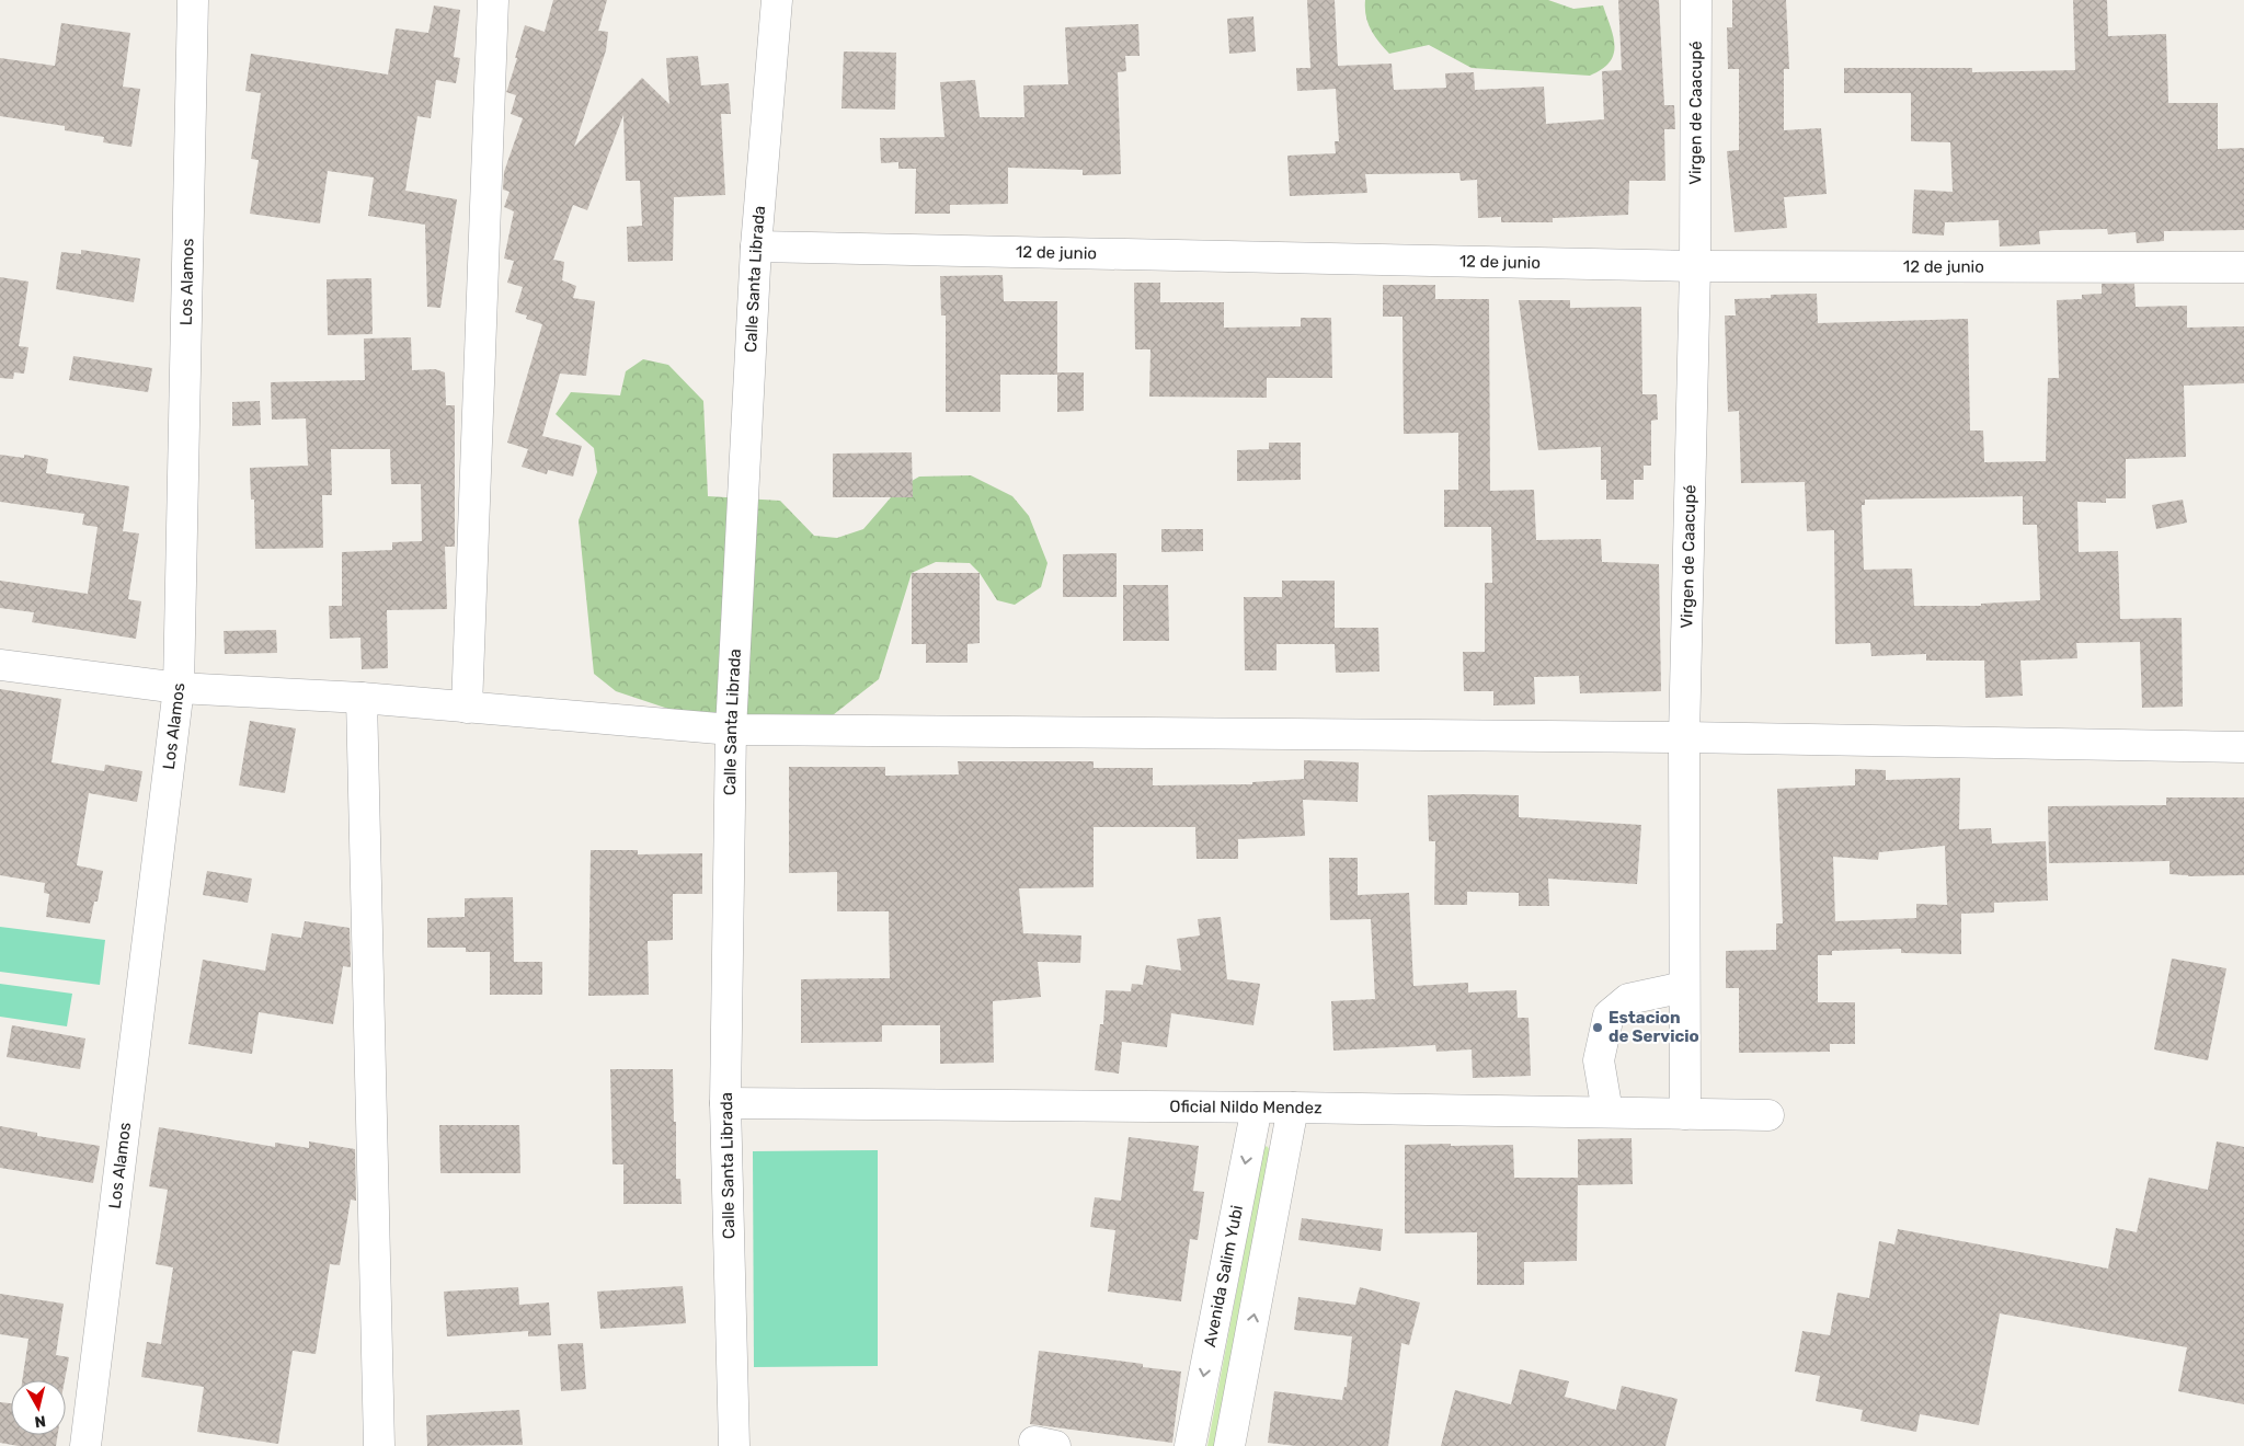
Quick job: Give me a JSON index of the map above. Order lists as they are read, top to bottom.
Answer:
{
  "streets": {
    "street": [
      "Virgen de Caacupé",
      "12 de junio",
      "Calle Santa Librada",
      "Los Alamos",
      "Oficial Nildo Mendez",
      "Avenida Salim Yubi"
    ]
  },
  "crossings": [
    ["Virgen de Caacupé", "12 de junio"],
    ["Virgen de Caacupé", "Oficial Nildo Mendez"],
    ["12 de junio", "Calle Santa Librada"],
    ["Calle Santa Librada", "Oficial Nildo Mendez"],
    ["Oficial Nildo Mendez", "Avenida Salim Yubi"]
  ],
  "places": ["Estacion de Servicio"],
  "north": "bottom"
}
